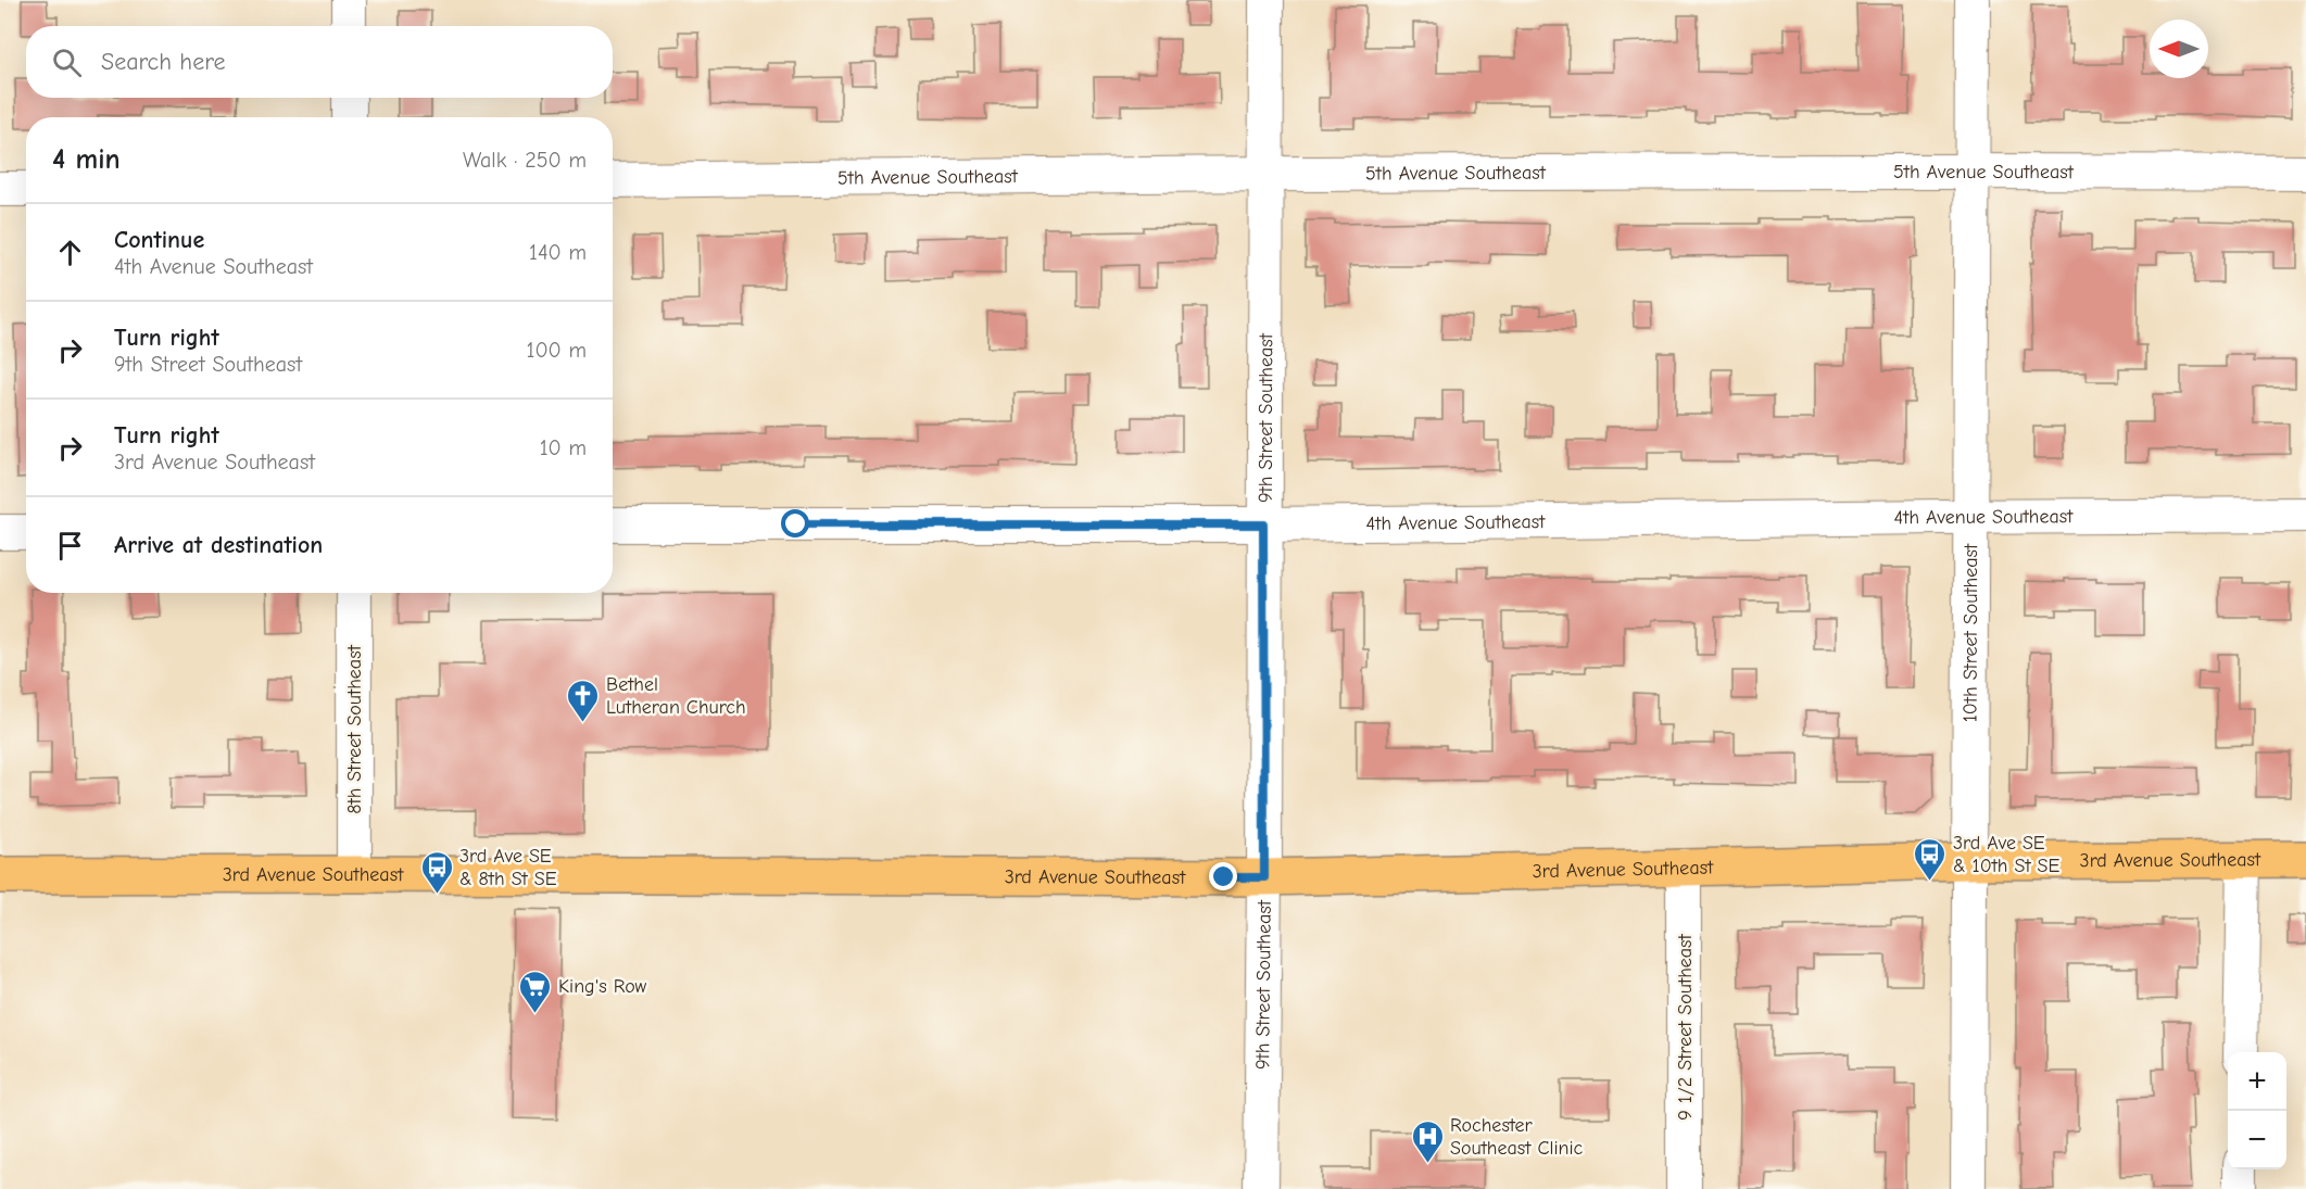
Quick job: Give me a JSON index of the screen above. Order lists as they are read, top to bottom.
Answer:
{
  "streets": {
    "main road": ["3rd Avenue Southeast"],
    "street": [
      "5th Avenue Southeast",
      "9th Street Southeast",
      "4th Avenue Southeast",
      "10th Street Southeast",
      "8th Street Southeast",
      "9 1/2 Street Southeast"
    ]
  },
  "crossings": [
    ["5th Avenue Southeast", "9th Street Southeast"],
    ["5th Avenue Southeast", "10th Street Southeast"],
    ["9th Street Southeast", "4th Avenue Southeast"],
    ["9th Street Southeast", "3rd Avenue Southeast"],
    ["4th Avenue Southeast", "10th Street Southeast"],
    ["10th Street Southeast", "3rd Avenue Southeast"],
    ["8th Street Southeast", "3rd Avenue Southeast"],
    ["3rd Avenue Southeast", "9 1/2 Street Southeast"]
  ],
  "places": {
    "church": ["Bethel Lutheran Church"],
    "bus stop": ["3rd Ave SE & 10th St SE", "3rd Ave SE & 8th St SE"],
    "supermarket": ["King's Row"],
    "hospital": ["Rochester Southeast Clinic"]
  },
  "north": "left",
  "page": {
    "search": "Search here",
    "heading": ["4 min", "Walk · 250 m"],
    "list": [
      ["Continue", "4th Avenue Southeast", "140 m"],
      ["Turn right", "9th Street Southeast", "100 m"],
      ["Turn right", "3rd Avenue Southeast", "10 m"],
      "Arrive at destination"
    ],
    "map_buttons": ["+", "−"]
  }
}
